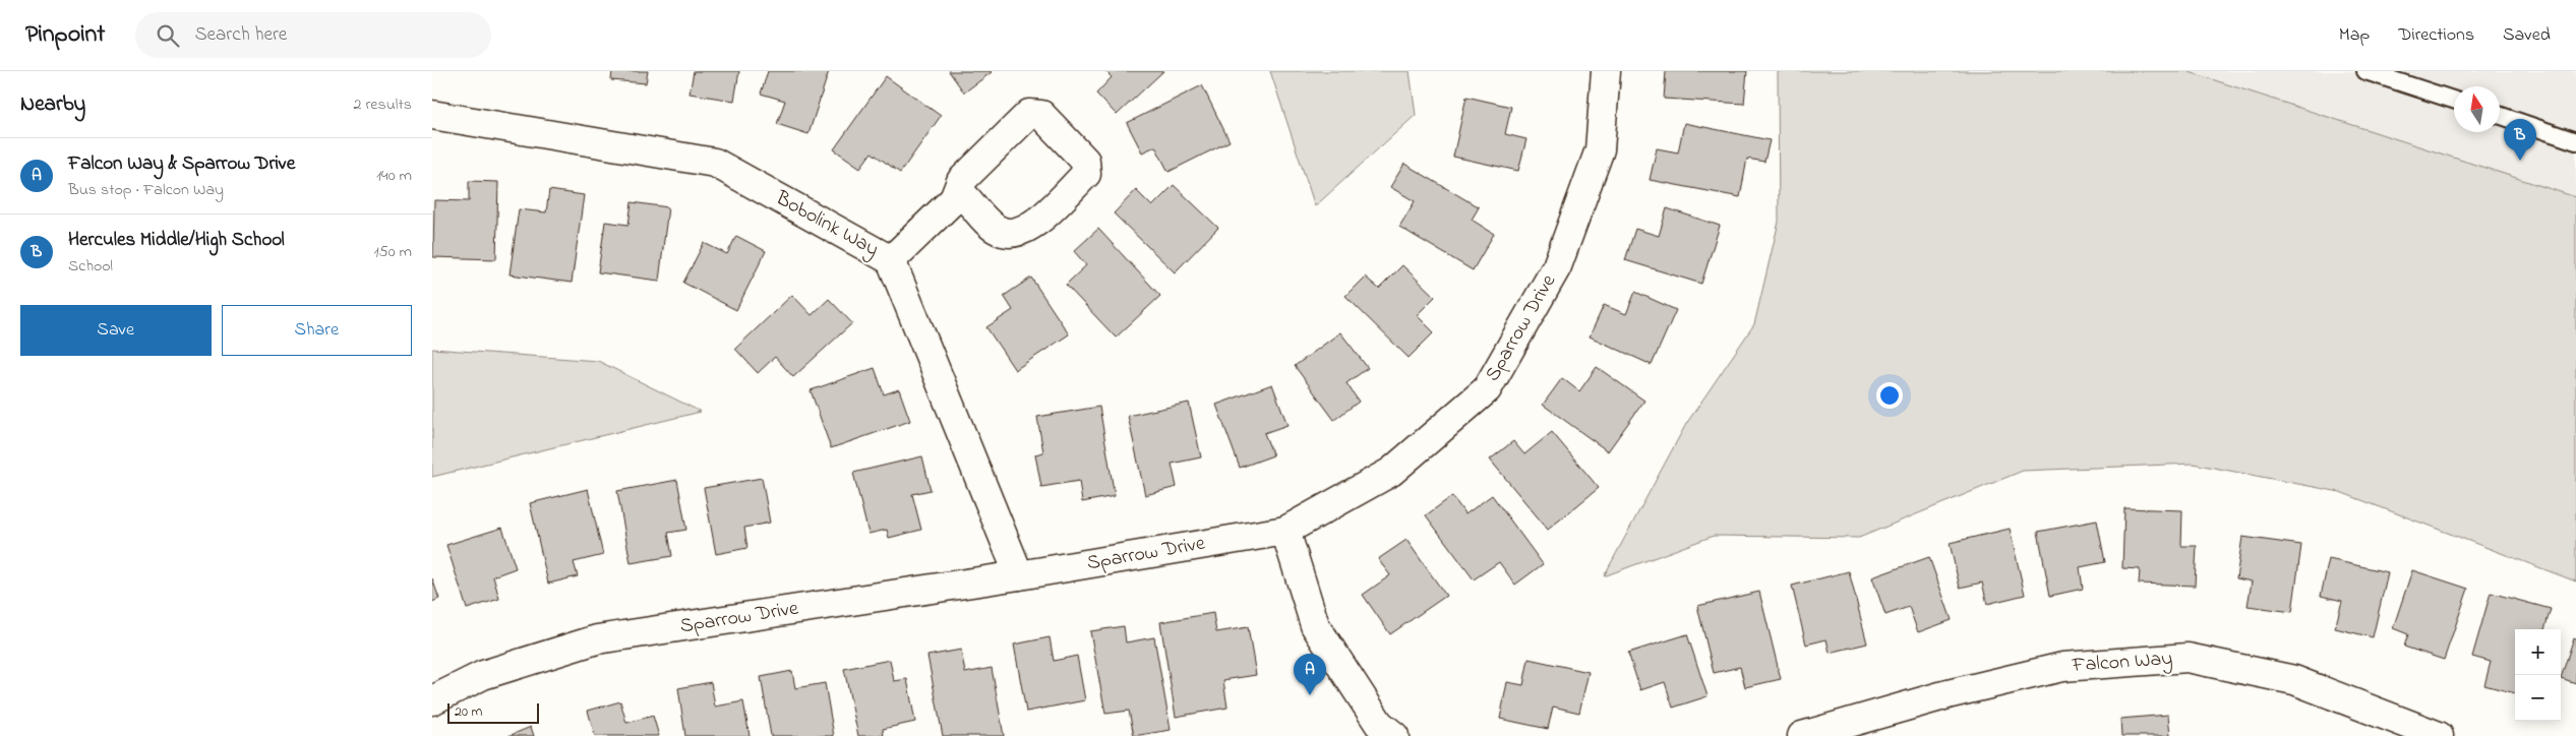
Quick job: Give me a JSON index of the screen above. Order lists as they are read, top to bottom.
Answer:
{
  "streets": {
    "street": ["Bobolink Way", "Sparrow Drive", "Falcon Way"]
  },
  "crossings": [
    ["Bobolink Way", "Sparrow Drive"]
  ],
  "scale_bar": "20 m",
  "north": "top",
  "page": {
    "header": "Pinpoint",
    "search": "Search here",
    "nav": ["Map", "Directions", "Saved"],
    "heading": ["Nearby", "2 results"],
    "pins": ["B", "A"],
    "list": [
      {
        "mark": "A",
        "name": "Falcon Way & Sparrow Drive",
        "note": "Bus stop · Falcon Way",
        "value": "140 m"
      },
      {
        "mark": "B",
        "name": "Hercules Middle/High School",
        "note": "School",
        "value": "150 m"
      }
    ],
    "buttons": ["Save", "Share"],
    "map_buttons": ["+", "−"],
    "scale": "20 m"
  }
}
